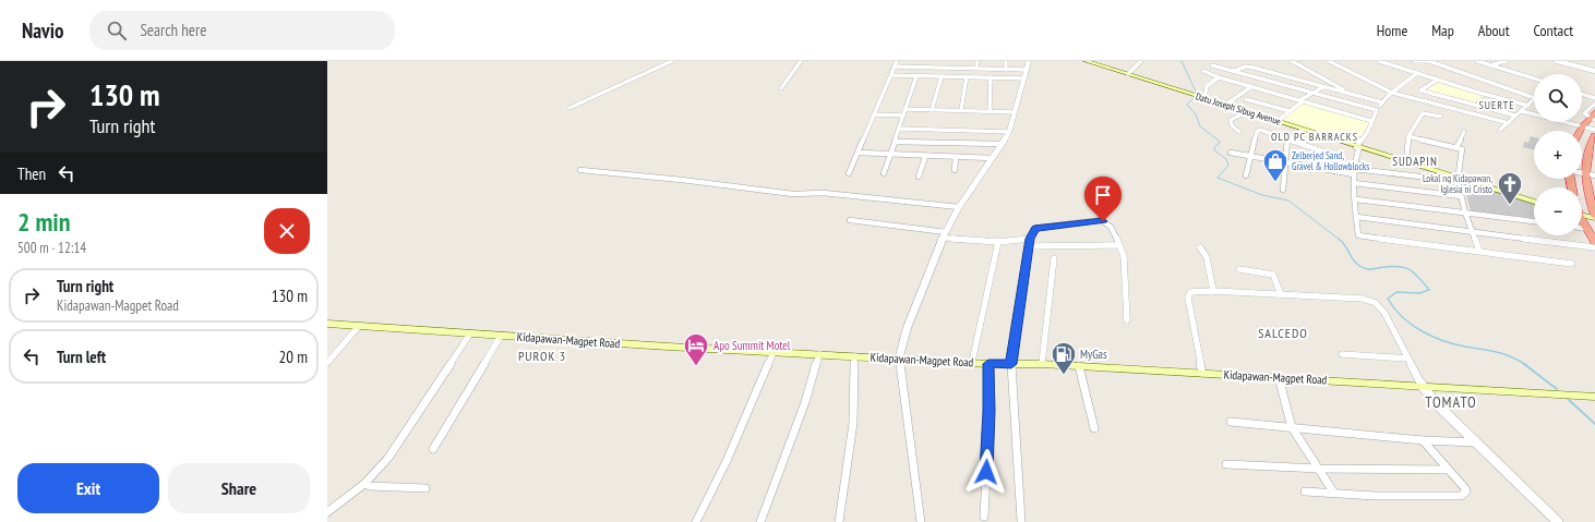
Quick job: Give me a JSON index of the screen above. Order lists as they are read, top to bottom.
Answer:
{
  "streets": {
    "main road": ["Datu Joseph Sibug Avenue", "Kidapawan-Magpet Road"]
  },
  "districts": [
    "SUERTE",
    "OLD PC BARRACKS",
    "SUDAPIN",
    "SALCEDO",
    "PUROK 3",
    "TOMATO"
  ],
  "places": {
    "shop": ["Zelberjed Sand, Gravel & Hollowblocks"],
    "church": ["Lokal ng Kidapawan, Iglesia ni Cristo"],
    "hotel": ["Apo Summit Motel"],
    "fuel station": ["MyGas"]
  },
  "page": {
    "header": "Navio",
    "search": "Search here",
    "nav": [
      "Home",
      "Map",
      "About",
      "Contact"
    ],
    "turn": ["130 m", "Turn right"],
    "map_buttons": ["+", "−"],
    "then": "Then",
    "heading": ["2 min", "500 m · 12:14"],
    "list": [
      {
        "name": "Turn right",
        "note": "Kidapawan-Magpet Road",
        "value": "130 m"
      },
      {
        "name": "Turn left",
        "value": "20 m"
      }
    ],
    "buttons": ["Exit", "Share"]
  }
}
